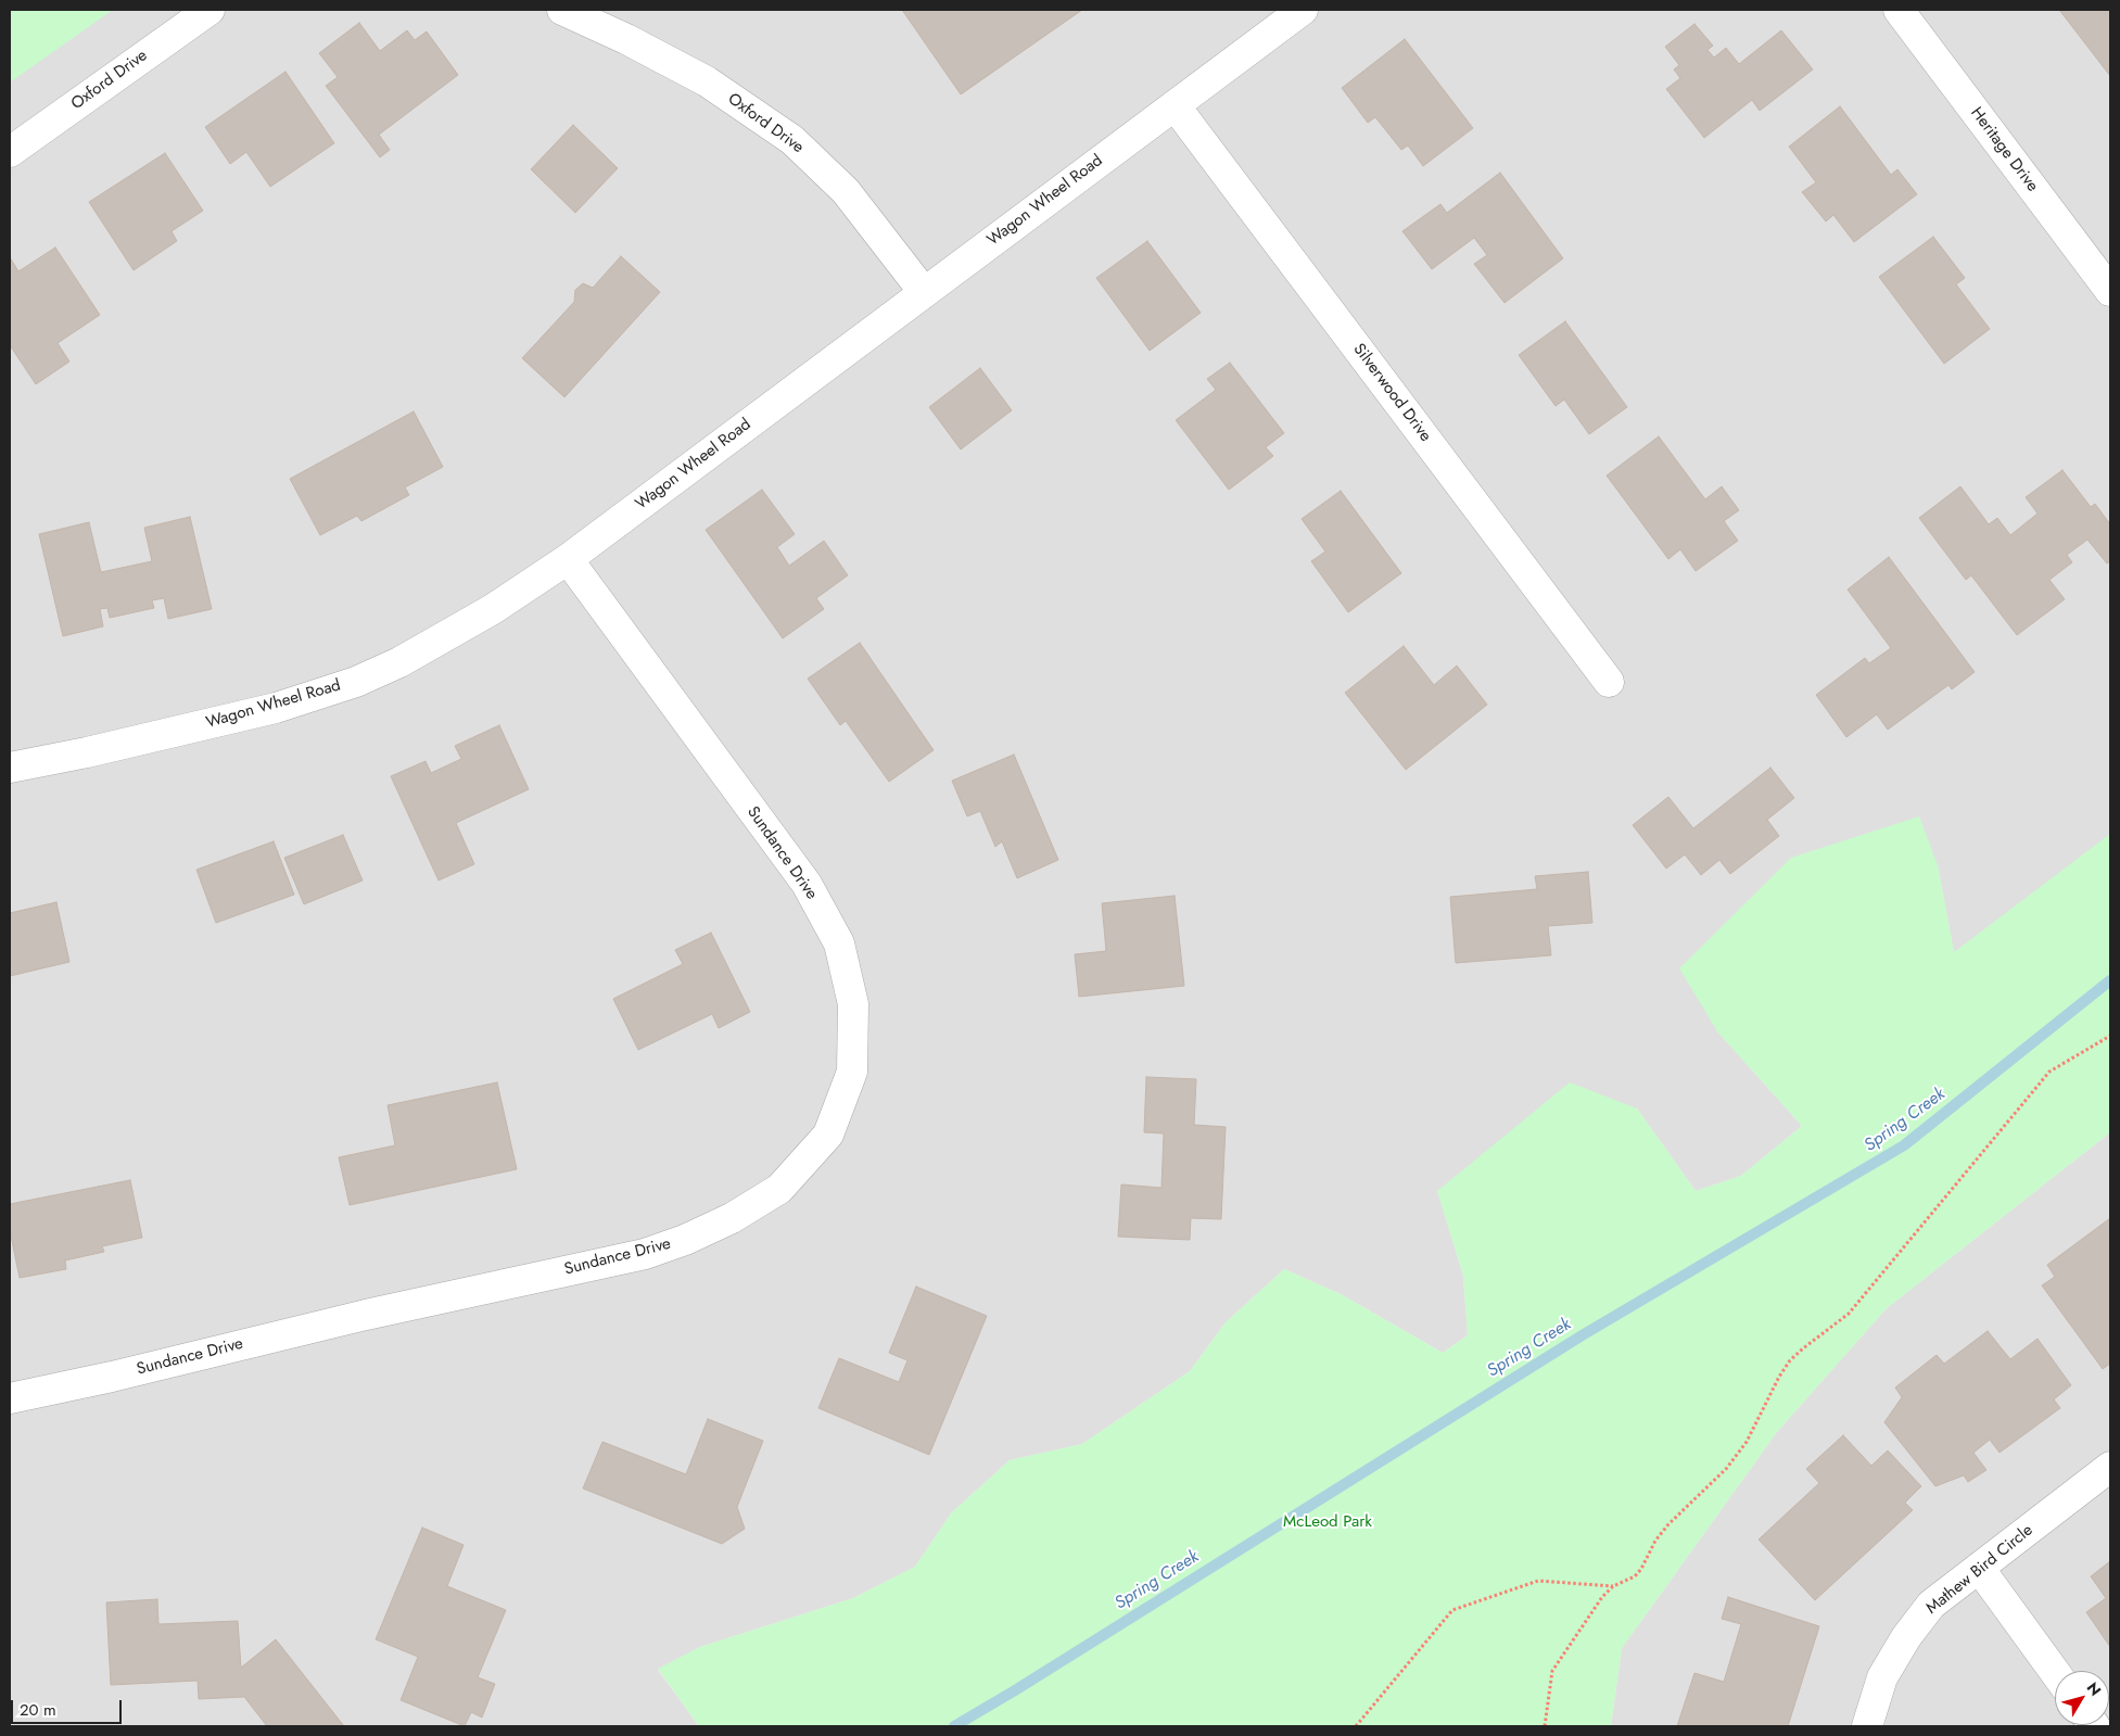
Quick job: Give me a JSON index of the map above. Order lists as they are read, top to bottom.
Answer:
{
  "streets": {
    "street": [
      "Oxford Drive",
      "Heritage Drive",
      "Wagon Wheel Road",
      "Silverwood Drive",
      "Sundance Drive",
      "Mathew Bird Circle"
    ]
  },
  "crossings": [
    ["Oxford Drive", "Wagon Wheel Road"],
    ["Wagon Wheel Road", "Silverwood Drive"],
    ["Wagon Wheel Road", "Sundance Drive"]
  ],
  "water": ["Spring Creek"],
  "parks": ["McLeod Park"],
  "scale_bar": "20 m",
  "north": "top right"
}
